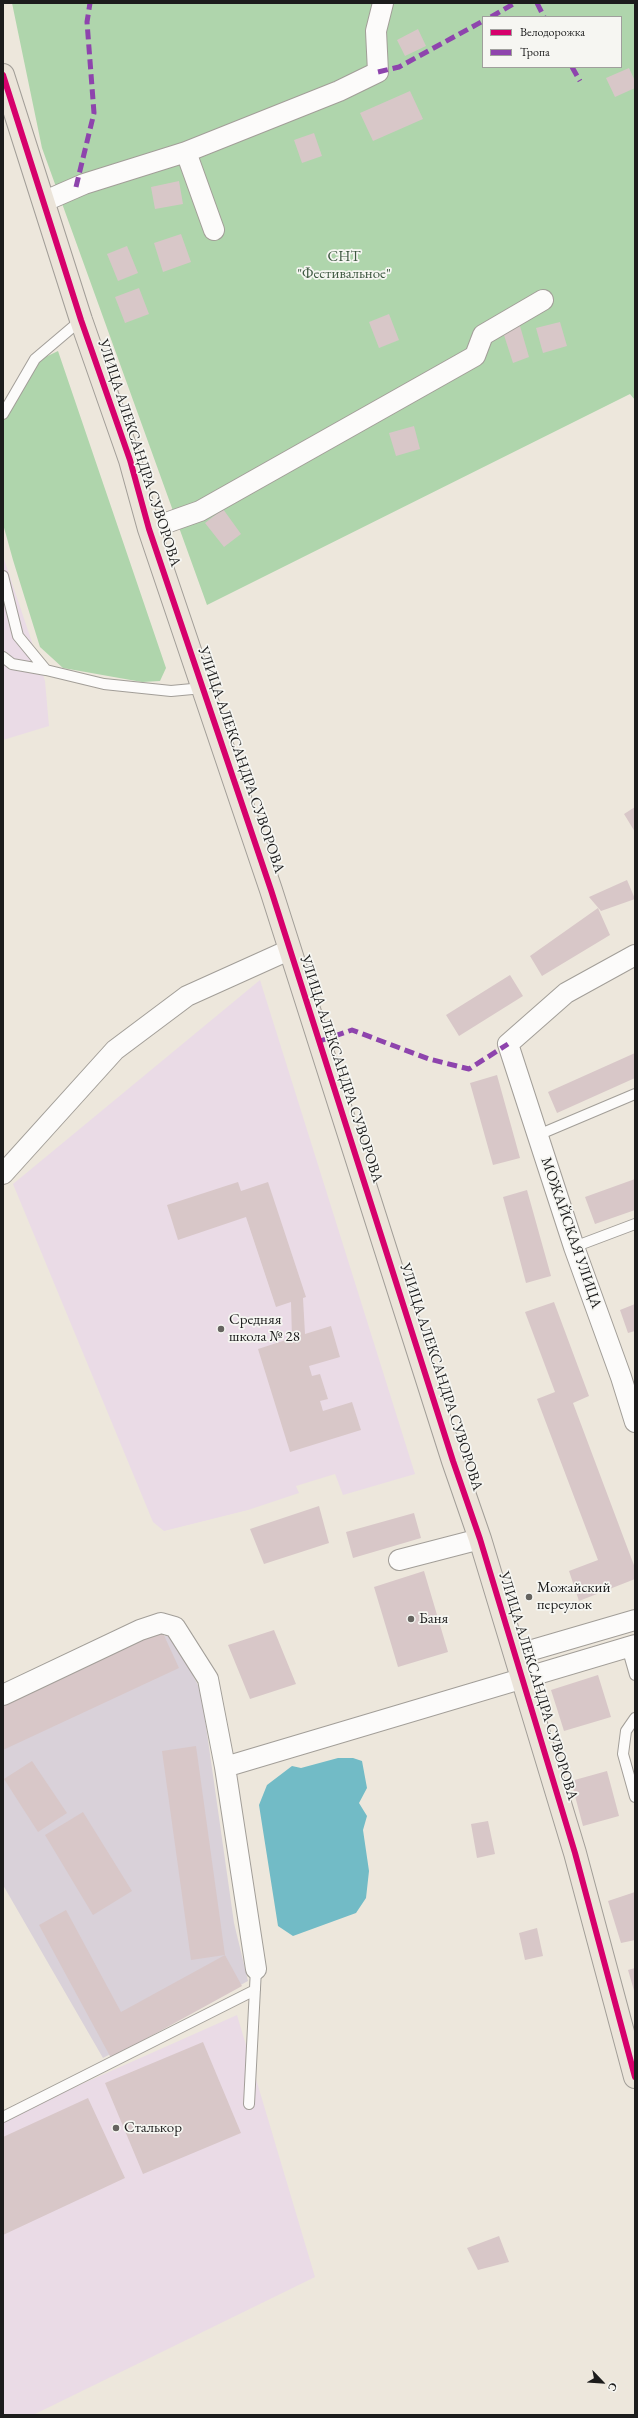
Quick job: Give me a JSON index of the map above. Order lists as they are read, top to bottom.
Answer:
{
  "streets": {
    "main road": ["УЛИЦА АЛЕКСАНДРА СУВОРОВА"],
    "street": ["МОЖАЙСКАЯ УЛИЦА"]
  },
  "parks": ["СНТ \"Фестивальное\""],
  "places": [
    "Средняя школа № 28",
    "Можайский переулок",
    "Баня",
    "Сталькор"
  ],
  "legend": ["Велодорожка", "Тропа"],
  "north": "bottom right"
}
